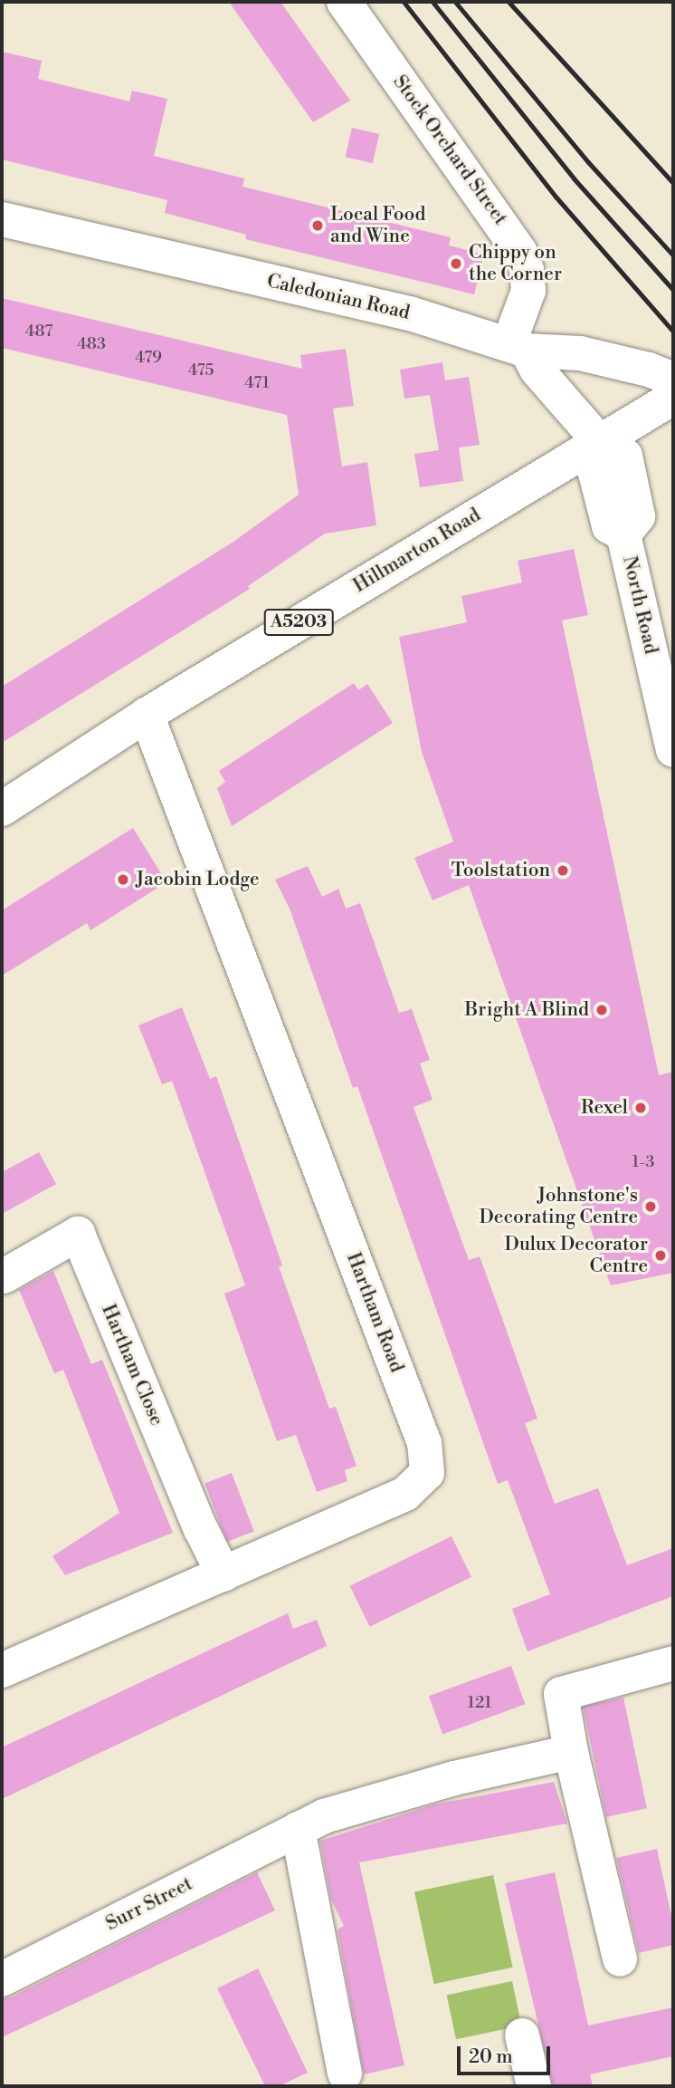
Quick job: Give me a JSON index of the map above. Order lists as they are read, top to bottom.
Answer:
{
  "streets": {
    "street": [
      "Stock Orchard Street",
      "Caledonian Road",
      "Hillmarton Road",
      "North Road",
      "A5203",
      "Hartham Road",
      "Hartham Close",
      "Surr Street"
    ]
  },
  "crossings": [
    ["Stock Orchard Street", "Caledonian Road"],
    ["Stock Orchard Street", "North Road"],
    ["Caledonian Road", "North Road"],
    ["Hillmarton Road", "North Road"],
    ["Hillmarton Road", "Hartham Road"],
    ["Hartham Road", "Hartham Close"]
  ],
  "places": [
    "Local Food and Wine",
    "Chippy on the Corner",
    "Toolstation",
    "Jacobin Lodge",
    "Bright A Blind",
    "Rexel",
    "Johnstone's Decorating Centre",
    "Dulux Decorator Centre"
  ],
  "house_numbers": [
    "487",
    "483",
    "479",
    "475",
    "471",
    "1-3",
    "121"
  ],
  "scale_bar": "20 m"
}
